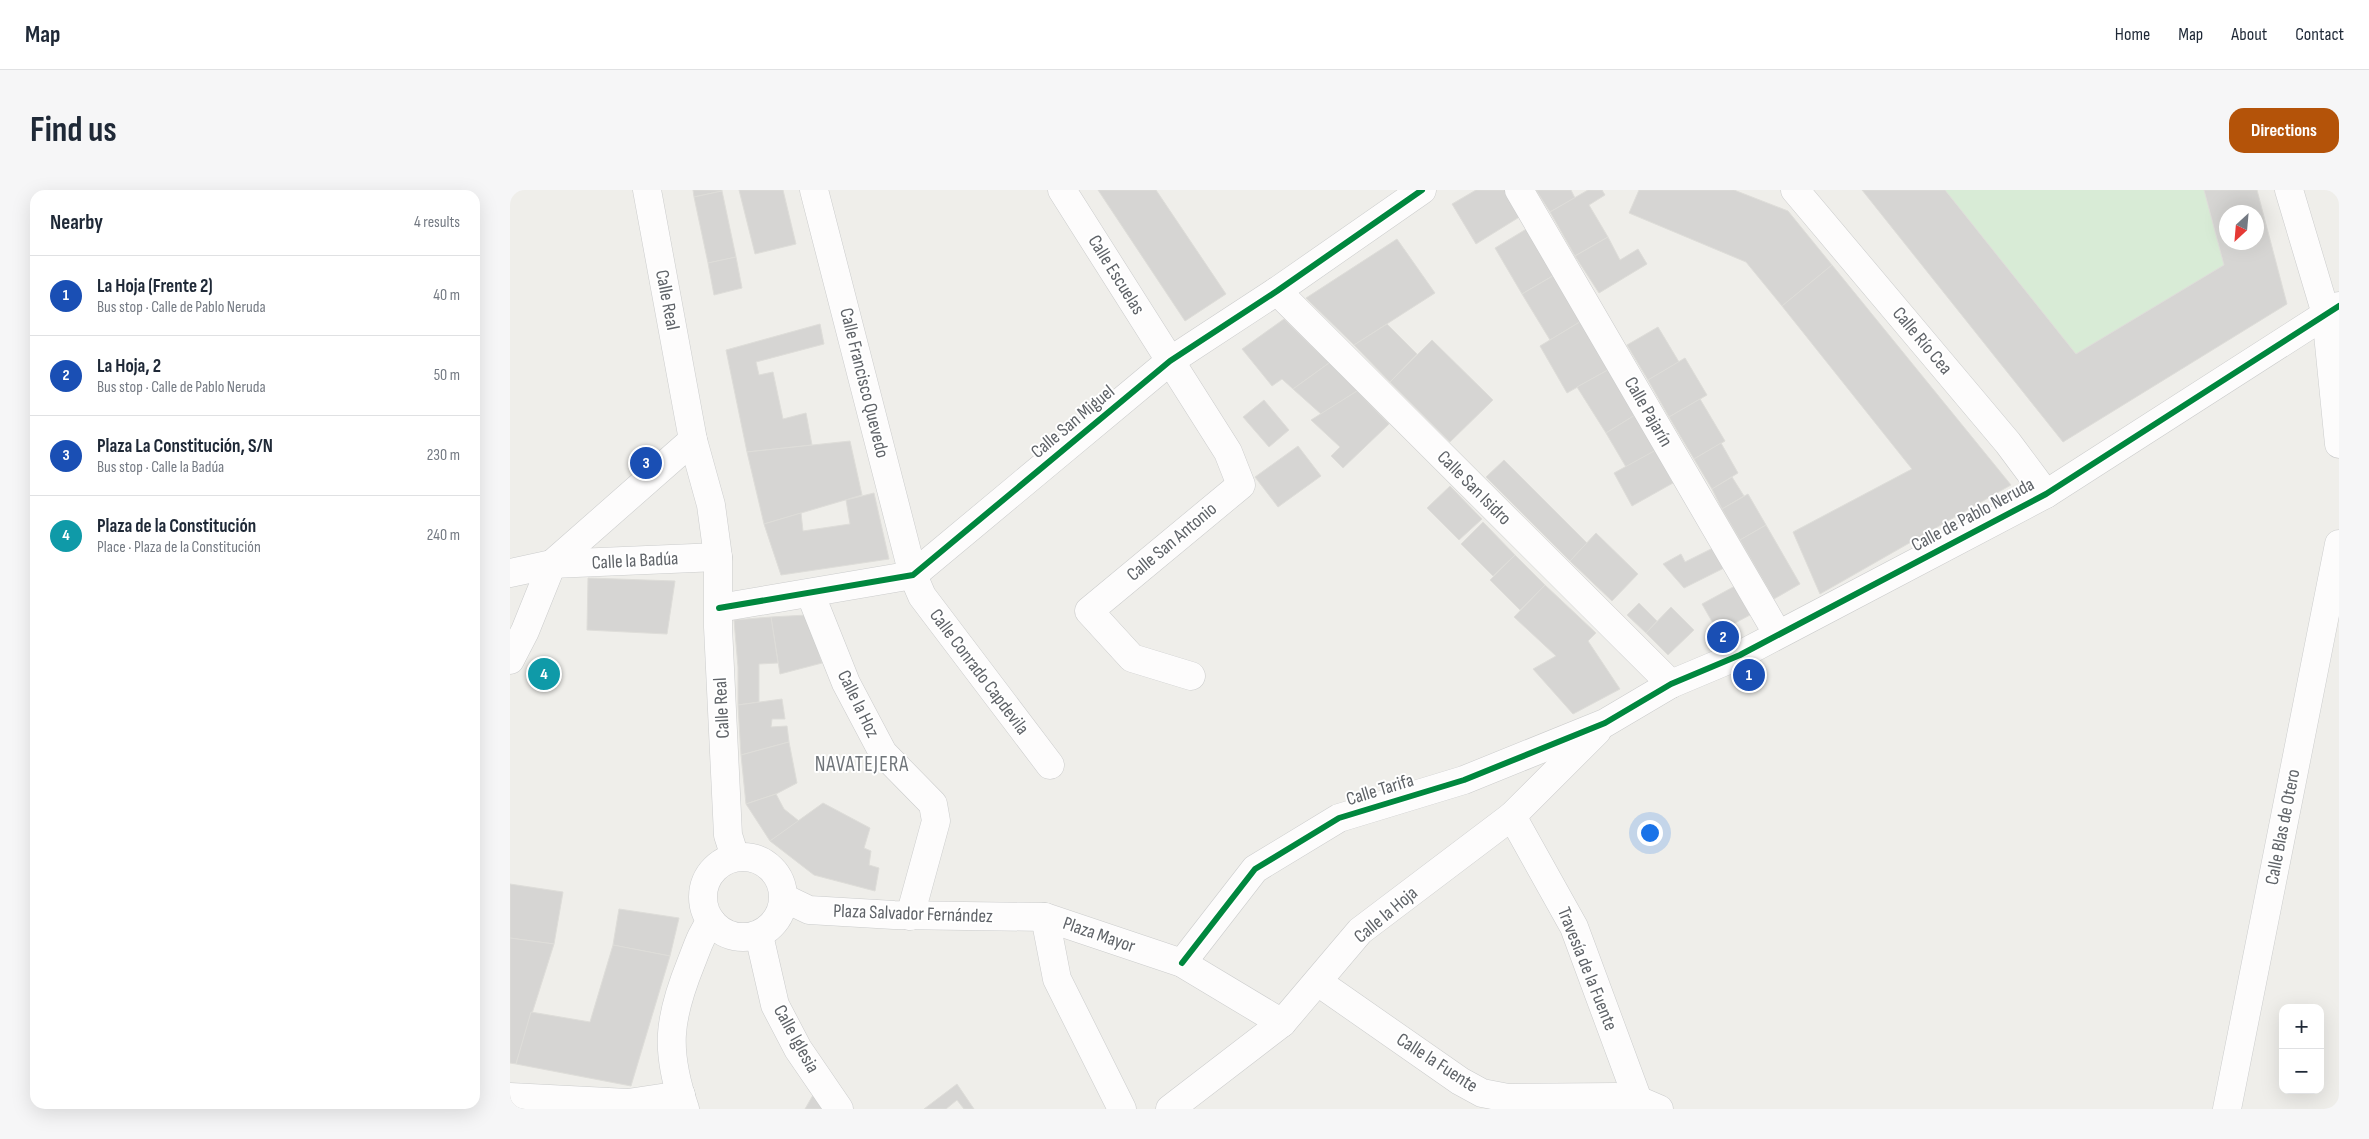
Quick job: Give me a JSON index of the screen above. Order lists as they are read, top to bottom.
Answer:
{
  "streets": {
    "street": [
      "Calle Escuelas",
      "Calle Real",
      "Calle Río Cea",
      "Calle Francisco Quevedo",
      "Calle Pajarín",
      "Calle San Miguel",
      "Calle San Isidro",
      "Calle de Pablo Neruda",
      "Calle San Antonio",
      "Calle la Badúa",
      "Calle Conrado Capdevila",
      "Calle la Hoz",
      "Calle Tarifa",
      "Calle Blas de Otero",
      "Plaza Salvador Fernández",
      "Calle la Hoja",
      "Plaza Mayor",
      "Travesía de la Fuente",
      "Calle Iglesia",
      "Calle la Fuente"
    ]
  },
  "crossings": [
    ["Calle Escuelas", "Calle San Miguel"],
    ["Calle Escuelas", "Calle San Antonio"],
    ["Calle Real", "Calle la Badúa"],
    ["Calle Real", "Plaza Salvador Fernández"],
    ["Calle Real", "Calle Iglesia"],
    ["Calle Río Cea", "Calle de Pablo Neruda"],
    ["Calle Francisco Quevedo", "Calle San Miguel"],
    ["Calle Francisco Quevedo", "Calle Conrado Capdevila"],
    ["Calle Pajarín", "Calle de Pablo Neruda"],
    ["Calle San Miguel", "Calle San Isidro"],
    ["Calle San Miguel", "Calle San Antonio"],
    ["Calle San Miguel", "Calle Conrado Capdevila"],
    ["Calle San Isidro", "Calle de Pablo Neruda"],
    ["Calle de Pablo Neruda", "Calle Tarifa"],
    ["Calle de Pablo Neruda", "Calle la Hoja"],
    ["Calle la Hoz", "Plaza Salvador Fernández"],
    ["Calle Tarifa", "Calle la Hoja"],
    ["Calle Tarifa", "Plaza Mayor"],
    ["Plaza Salvador Fernández", "Plaza Mayor"],
    ["Plaza Salvador Fernández", "Calle Iglesia"],
    ["Calle la Hoja", "Plaza Mayor"],
    ["Calle la Hoja", "Travesía de la Fuente"],
    ["Calle la Hoja", "Calle la Fuente"],
    ["Travesía de la Fuente", "Calle la Fuente"]
  ],
  "districts": ["NAVATEJERA"],
  "north": "bottom left",
  "page": {
    "header": "Map",
    "nav": [
      "Home",
      "Map",
      "About",
      "Contact"
    ],
    "buttons": "Directions",
    "title": "Find us",
    "heading": ["Nearby", "4 results"],
    "list": [
      {
        "mark": "1",
        "name": "La Hoja (Frente 2)",
        "note": "Bus stop · Calle de Pablo Neruda",
        "value": "40 m"
      },
      {
        "mark": "2",
        "name": "La Hoja, 2",
        "note": "Bus stop · Calle de Pablo Neruda",
        "value": "50 m"
      },
      {
        "mark": "3",
        "name": "Plaza La Constitución, S/N",
        "note": "Bus stop · Calle la Badúa",
        "value": "230 m"
      },
      {
        "mark": "4",
        "name": "Plaza de la Constitución",
        "note": "Place · Plaza de la Constitución",
        "value": "240 m"
      }
    ],
    "pins": [
      "3",
      "2",
      "4",
      "1"
    ],
    "map_buttons": ["+", "−"]
  }
}
